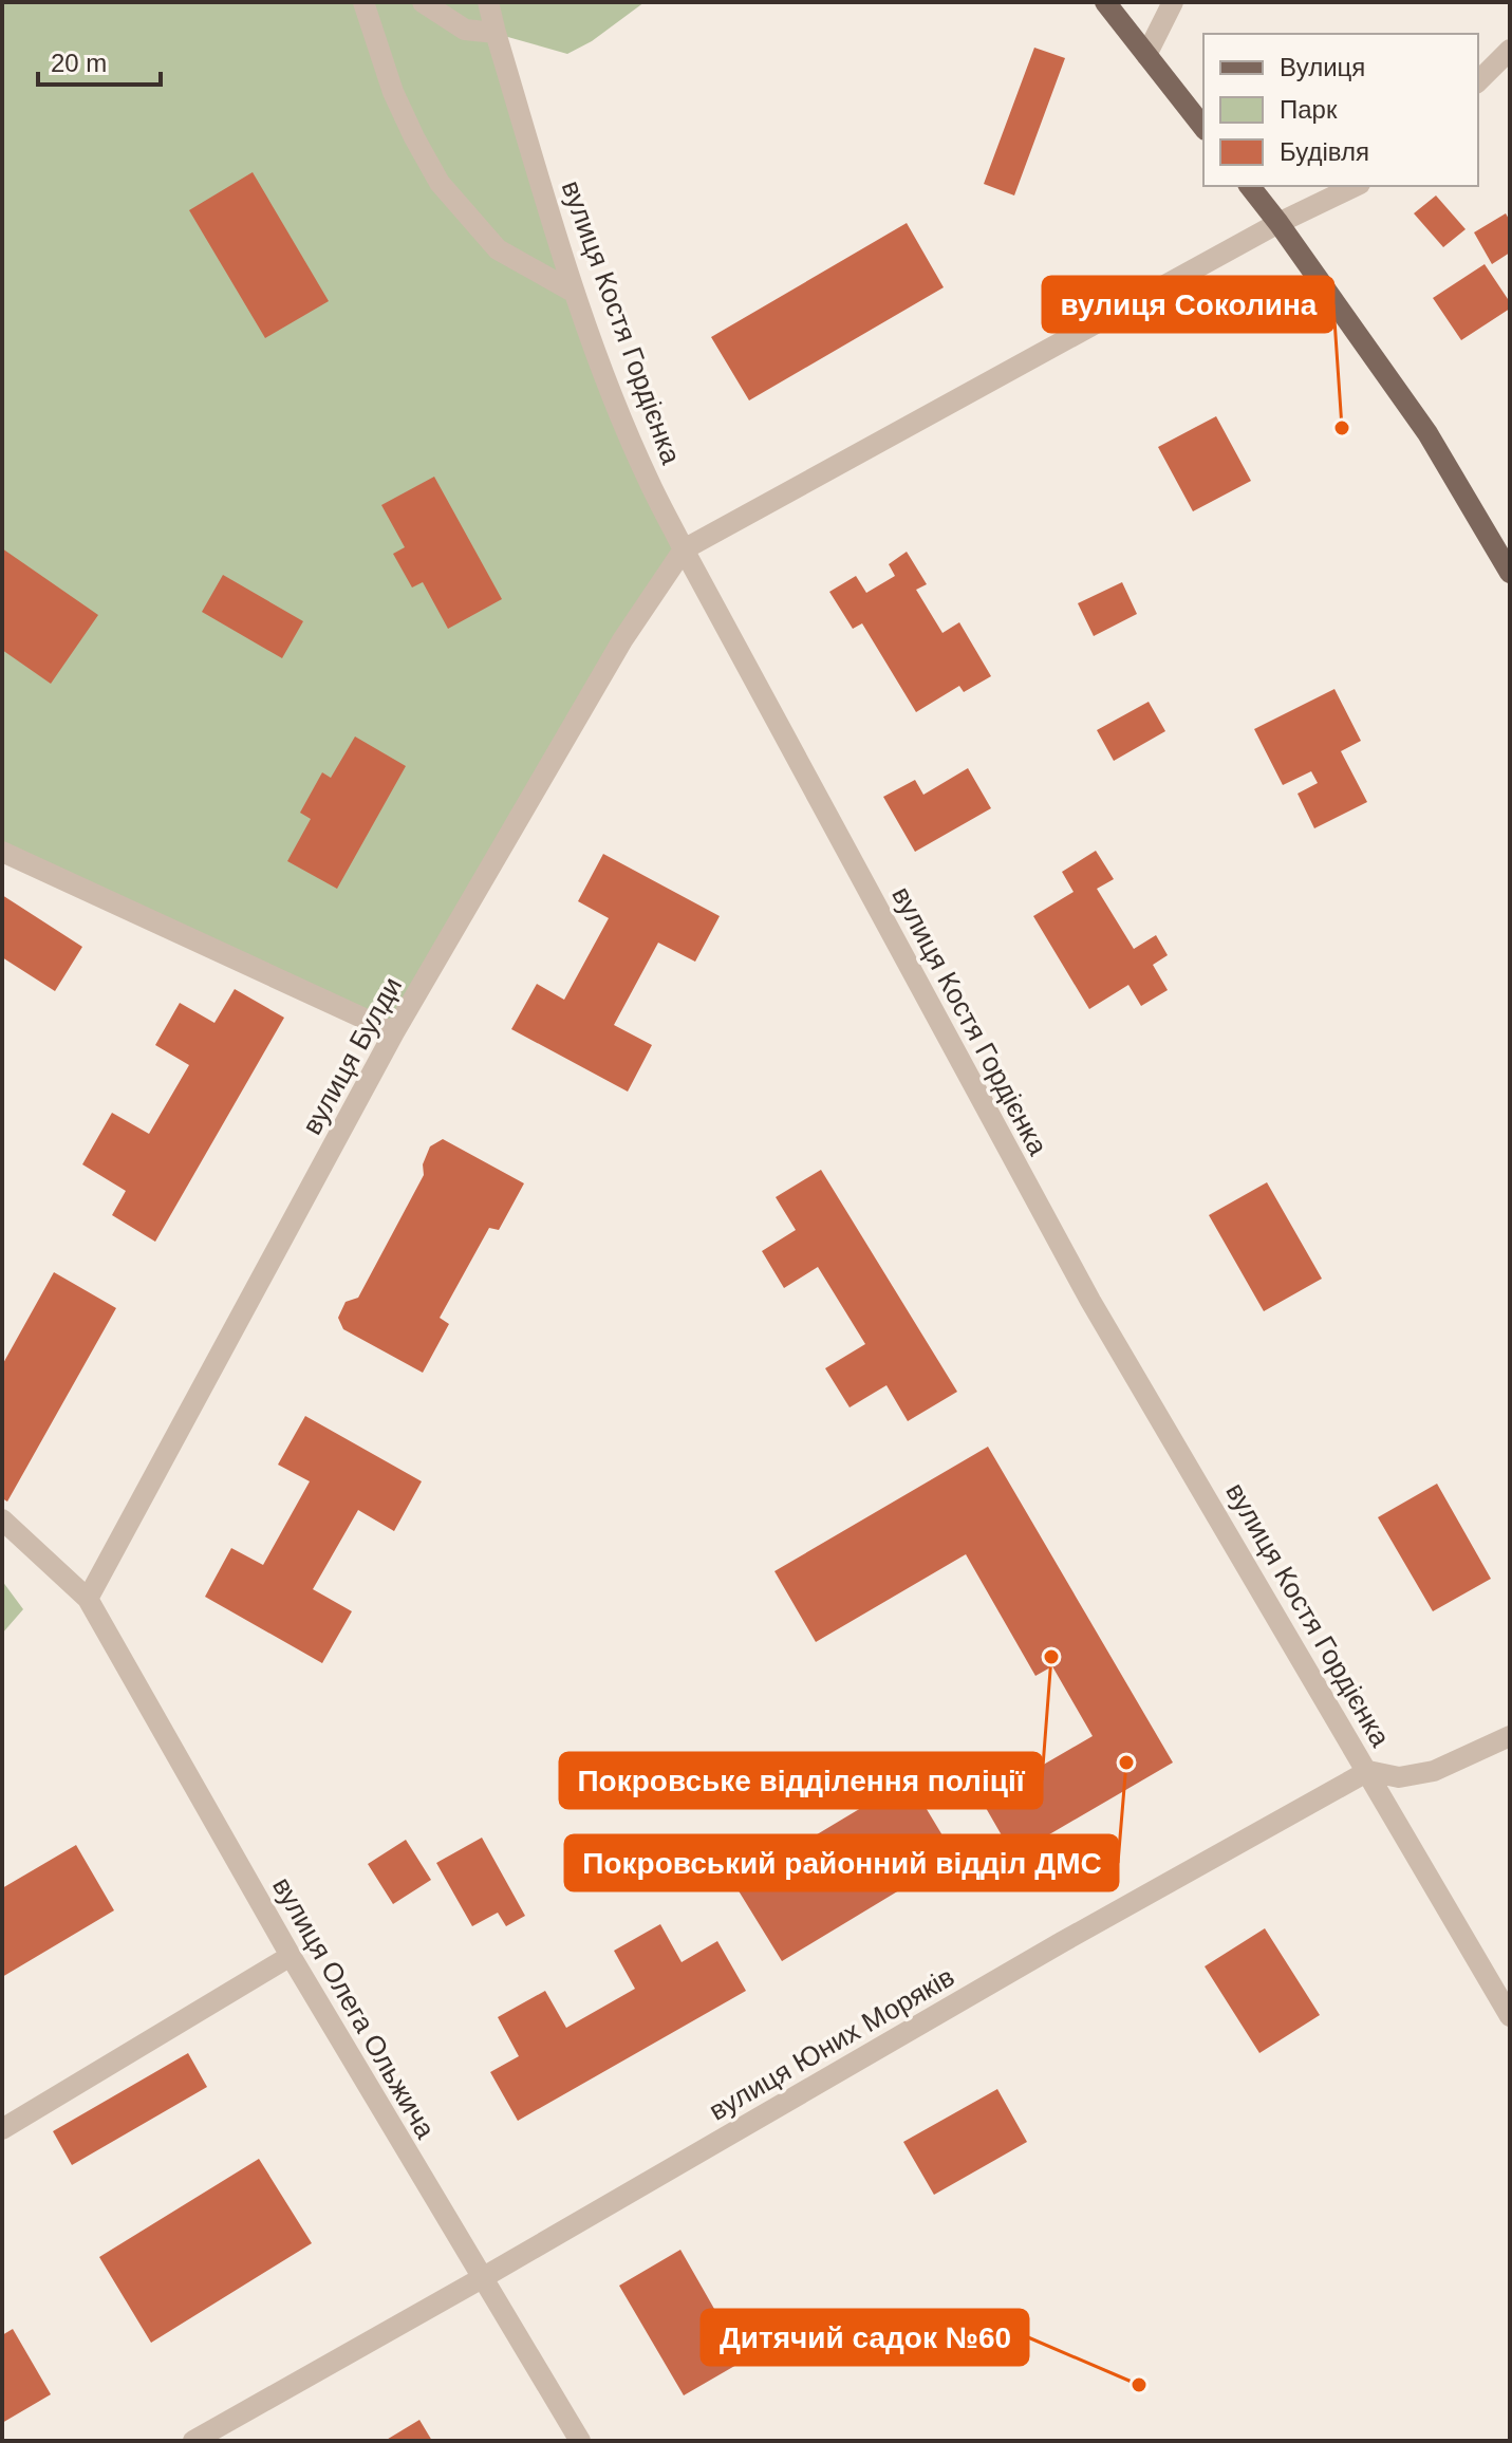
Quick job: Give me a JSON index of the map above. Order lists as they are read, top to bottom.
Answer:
{
  "streets": {
    "street": [
      "вулиця Костя Гордієнка",
      "вулиця Булди",
      "вулиця Олега Ольжича",
      "вулиця Юних Моряків"
    ]
  },
  "crossings": [
    ["вулиця Костя Гордієнка", "вулиця Булди"],
    ["вулиця Костя Гордієнка", "вулиця Юних Моряків"],
    ["вулиця Булди", "вулиця Олега Ольжича"],
    ["вулиця Олега Ольжича", "вулиця Юних Моряків"]
  ],
  "places": [
    "вулиця Соколина",
    "Покровське відділення поліції",
    "Покровський районний відділ ДМС",
    "Дитячий садок №60"
  ],
  "legend": ["Вулиця", "Парк", "Будівля"],
  "scale_bar": "20 m"
}
